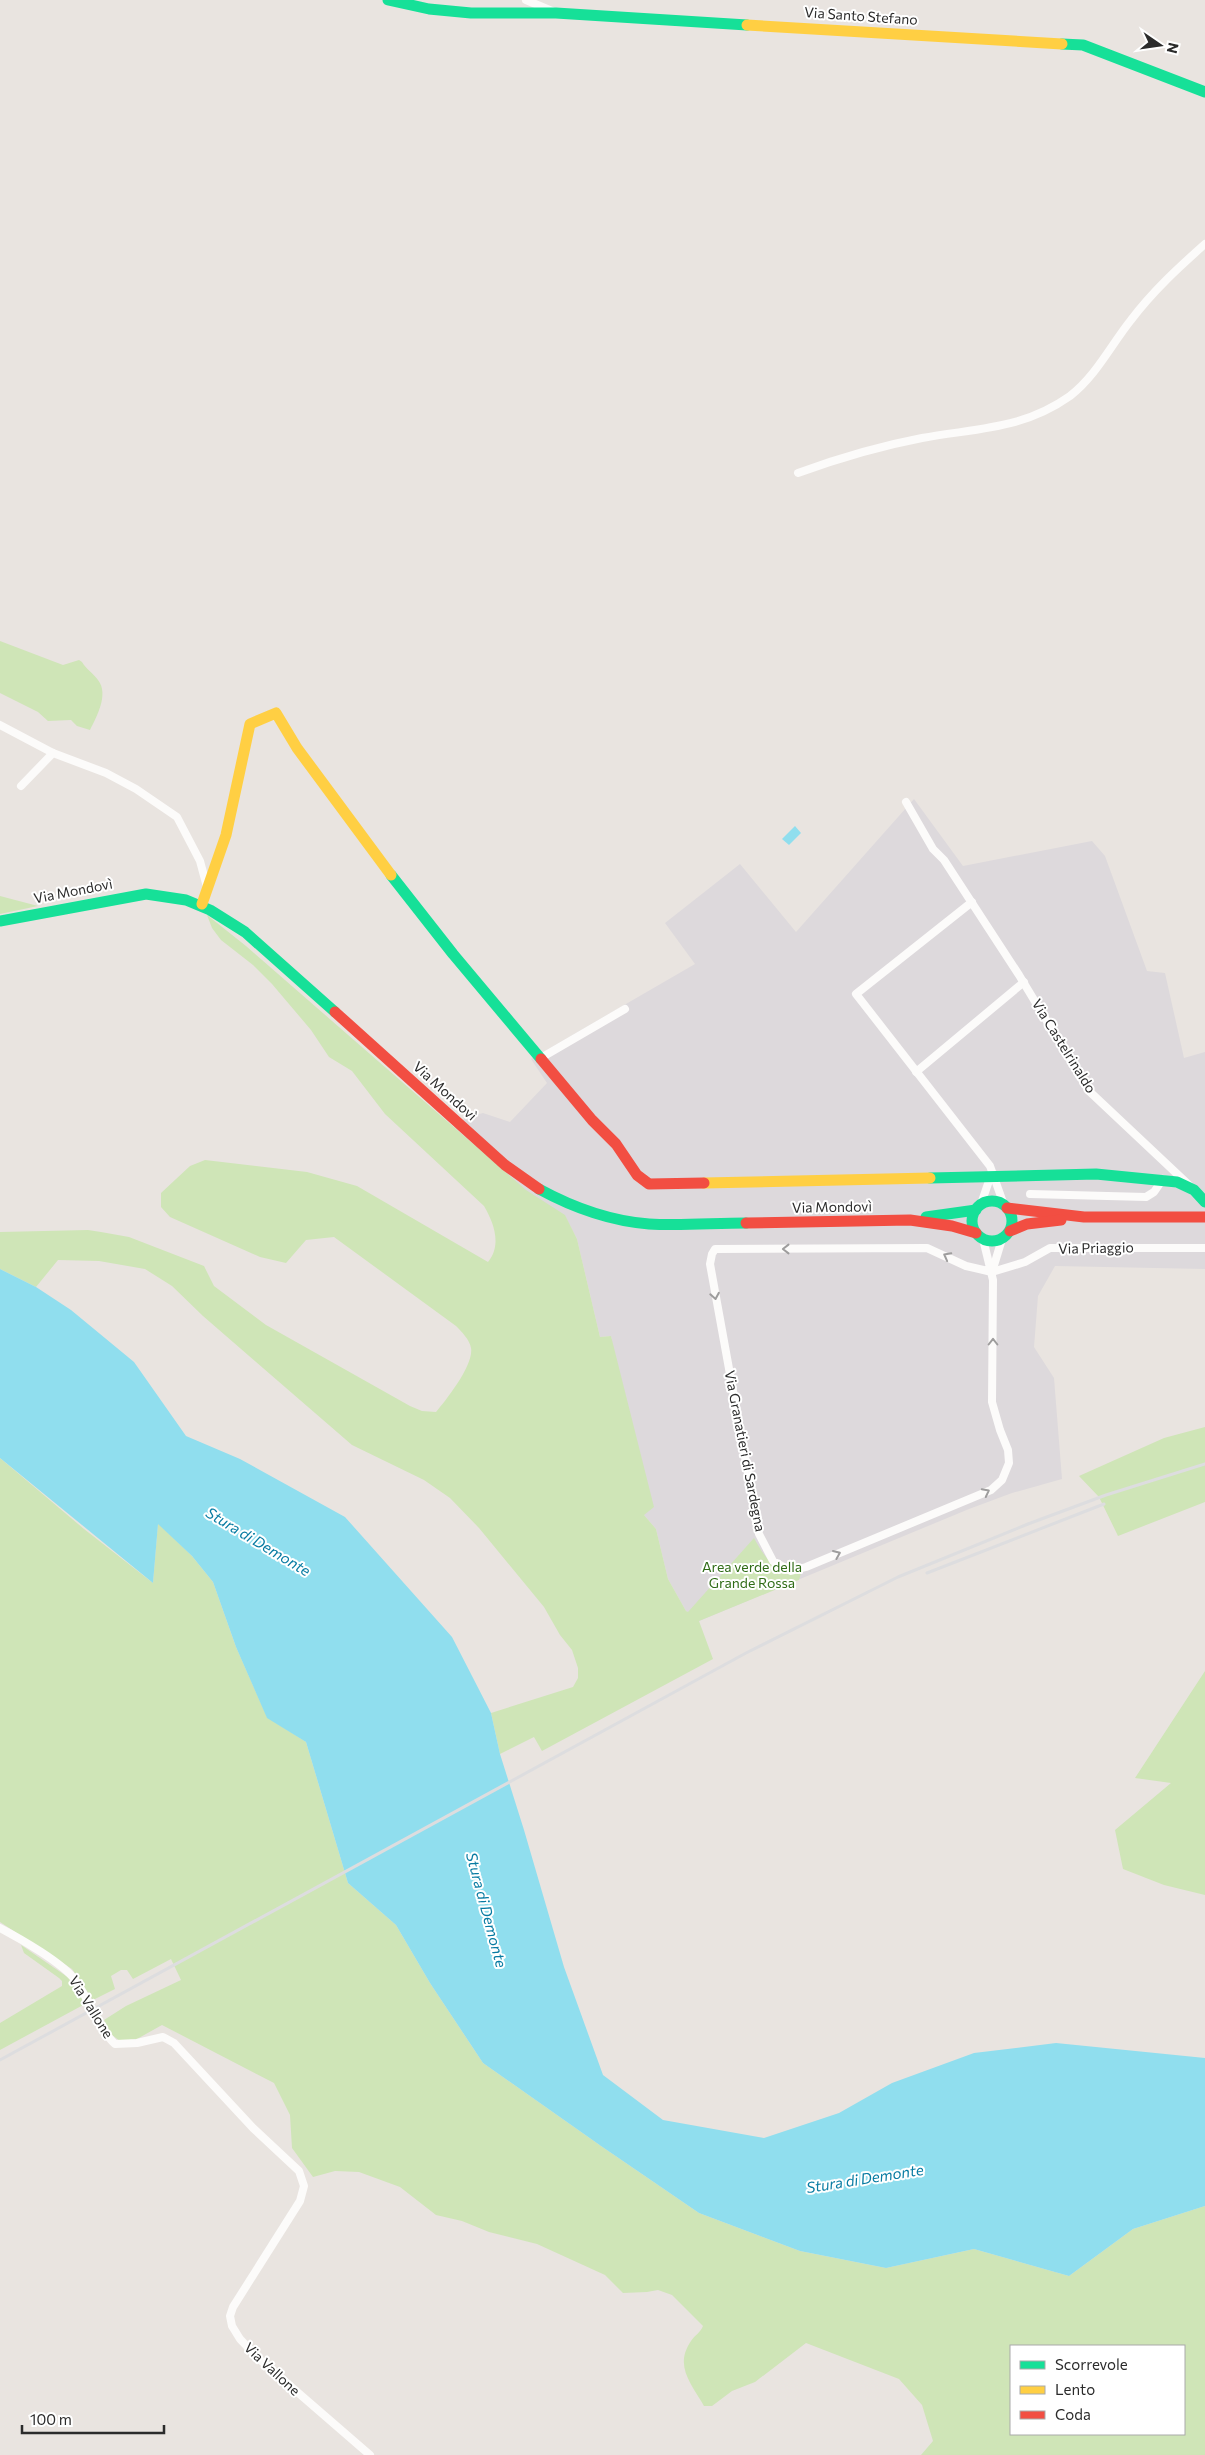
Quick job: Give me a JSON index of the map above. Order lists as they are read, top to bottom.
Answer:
{
  "streets": {
    "street": [
      "Via Santo Stefano",
      "Via Mondovì",
      "Via Castelrinaldo",
      "Via Priaggio",
      "Via Granatieri di Sardegna",
      "Via Vallone"
    ]
  },
  "crossings": [
    ["Via Mondovì", "Via Castelrinaldo"],
    ["Via Mondovì", "Via Granatieri di Sardegna"],
    ["Via Priaggio", "Via Granatieri di Sardegna"]
  ],
  "water": ["Stura di Demonte"],
  "parks": ["Area verde della Grande Rossa"],
  "legend": ["Scorrevole", "Lento", "Coda"],
  "scale_bar": "100 m",
  "north": "right"
}
